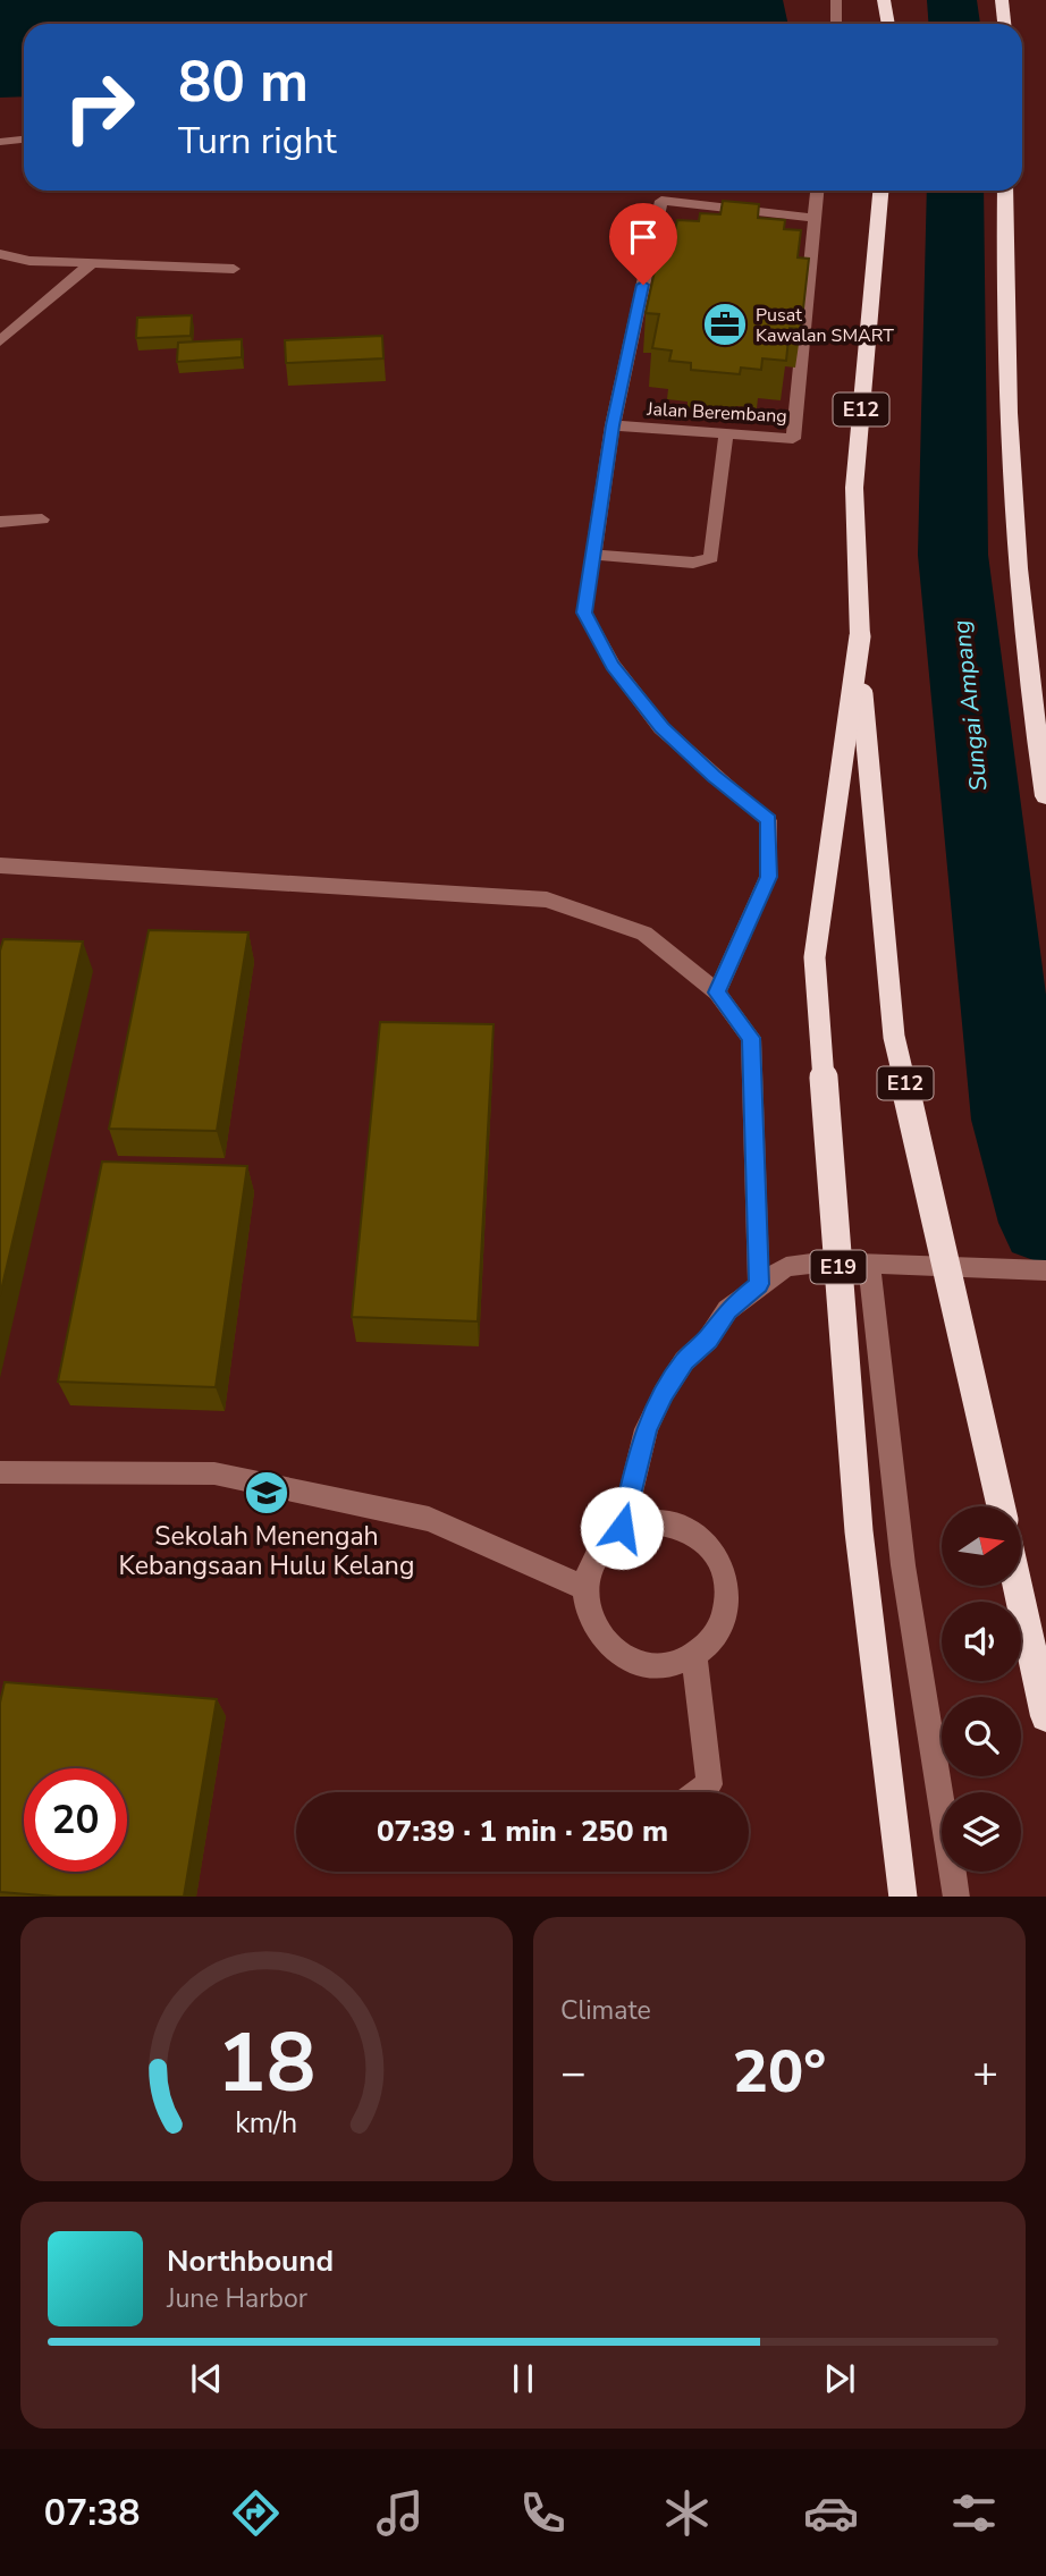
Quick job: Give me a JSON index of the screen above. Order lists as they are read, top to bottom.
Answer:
{
  "streets": {
    "highway": ["E12", "E19"],
    "street": ["Jalan Berembang"]
  },
  "crossings": [
    ["E12", "E19"]
  ],
  "water": ["Sungai Ampang"],
  "places": {
    "office": ["Pusat Kawalan SMART"],
    "school or university": ["Sekolah Menengah Kebangsaan Hulu Kelang"]
  },
  "north": "right",
  "page": {
    "turn": ["80 m", "Turn right"],
    "limit": "20",
    "trip": "07:39 · 1 min · 250 m",
    "tile": "Climate",
    "heat": ["−", "20°", "+"],
    "song": ["Northbound", "June Harbor"],
    "tabs": "07:38",
    "gauge": ["18", "km/h"]
  }
}
